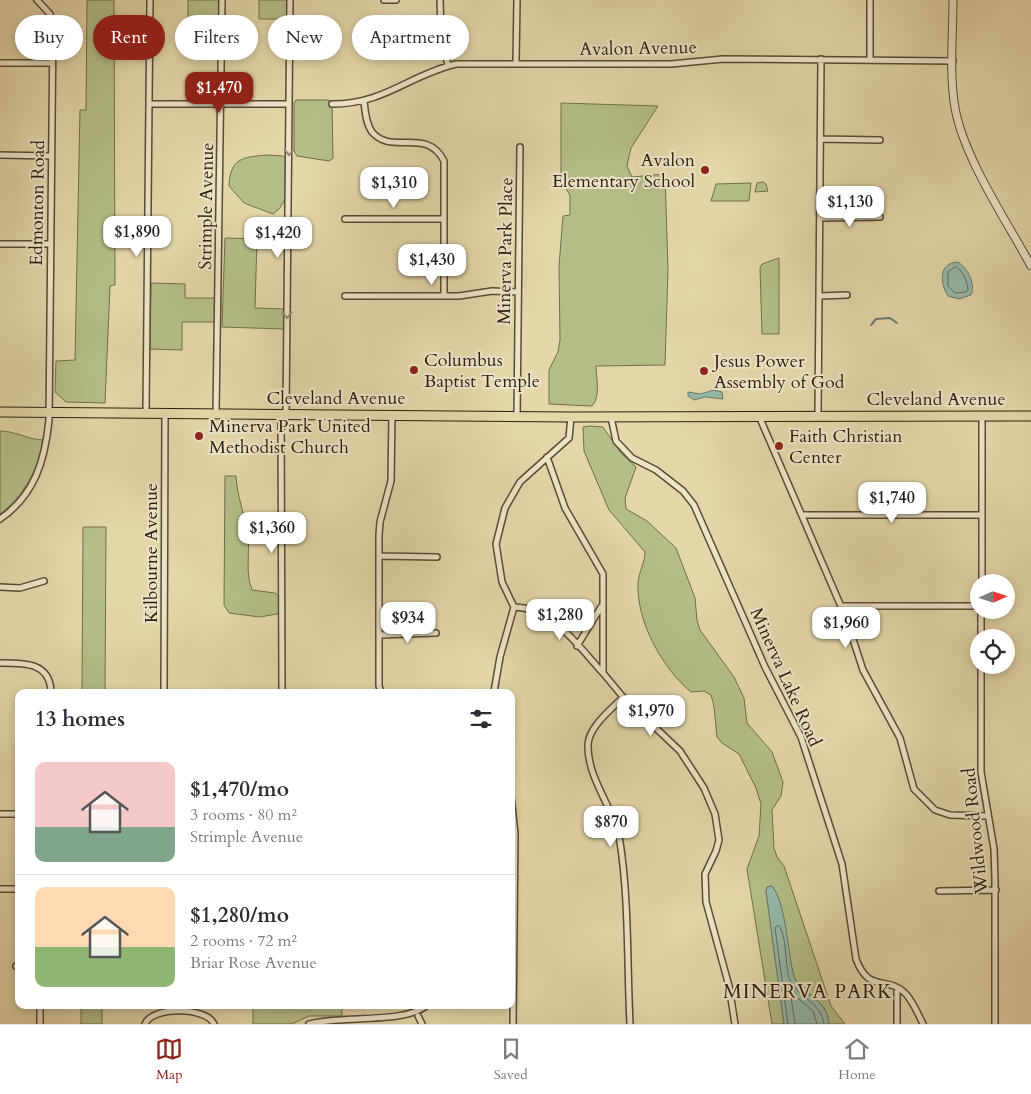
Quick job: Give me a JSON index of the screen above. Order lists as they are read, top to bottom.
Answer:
{
  "streets": {
    "main road": ["Cleveland Avenue"],
    "street": [
      "Avalon Avenue",
      "Edmonton Road",
      "Strimple Avenue",
      "Minerva Park Place",
      "Kilbourne Avenue",
      "Minerva Lake Road",
      "Wildwood Road"
    ]
  },
  "crossings": [
    ["Edmonton Road", "Cleveland Avenue"],
    ["Strimple Avenue", "Cleveland Avenue"],
    ["Minerva Park Place", "Cleveland Avenue"],
    ["Cleveland Avenue", "Kilbourne Avenue"],
    ["Cleveland Avenue", "Minerva Lake Road"]
  ],
  "districts": ["MINERVA PARK"],
  "places": [
    "Avalon Elementary School",
    "Columbus Baptist Temple",
    "Jesus Power Assembly of God",
    "Minerva Park United Methodist Church",
    "Faith Christian Center"
  ],
  "north": "right",
  "page": {
    "chip": [
      "Buy",
      "Rent",
      "Filters",
      "New",
      "Apartment"
    ],
    "price": [
      "$1,470",
      "$1,310",
      "$1,130",
      "$1,890",
      "$1,420",
      "$1,430",
      "$1,740",
      "$1,360",
      "$1,280",
      "$934",
      "$1,960",
      "$1,970",
      "$870"
    ],
    "heading": "13 homes",
    "list": [
      {
        "name": "$1,470/mo",
        "note": "3 rooms · 80 m² · Strimple Avenue"
      },
      {
        "name": "$1,280/mo",
        "note": "2 rooms · 72 m² · Briar Rose Avenue"
      }
    ],
    "tabs": ["Map", "Saved", "Home"]
  }
}
